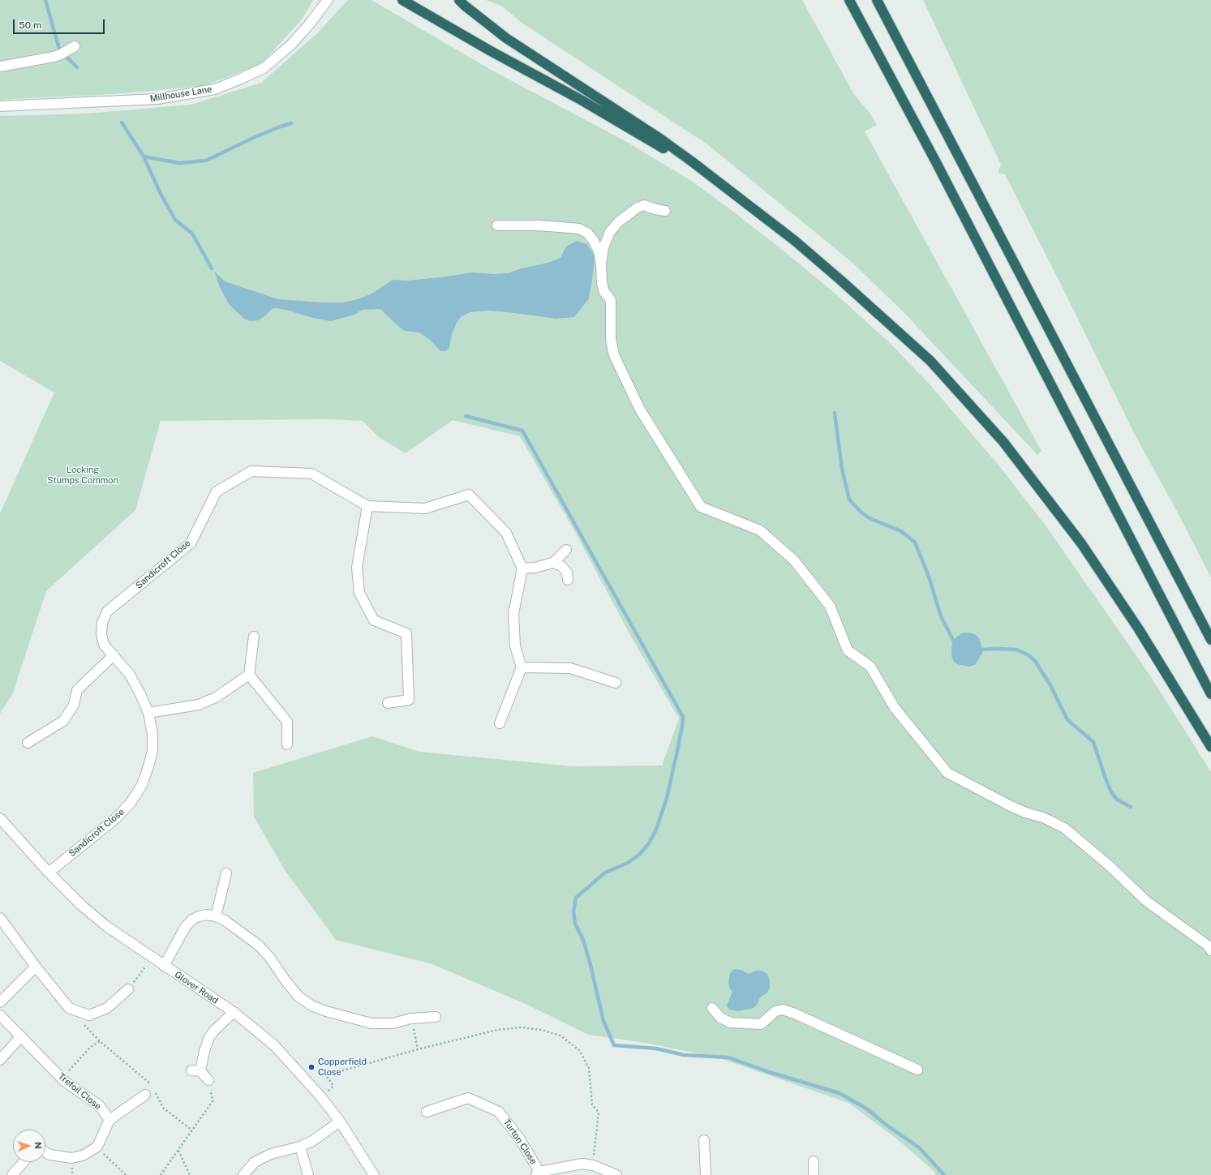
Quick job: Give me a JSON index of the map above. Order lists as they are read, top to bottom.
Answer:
{
  "streets": {
    "street": [
      "Millhouse Lane",
      "Sandicroft Close",
      "Glover Road",
      "Trefoil Close",
      "Turton Close"
    ]
  },
  "crossings": [
    ["Sandicroft Close", "Glover Road"]
  ],
  "parks": ["Locking Stumps Common"],
  "places": ["Copperfield Close"],
  "scale_bar": "50 m",
  "north": "right"
}
